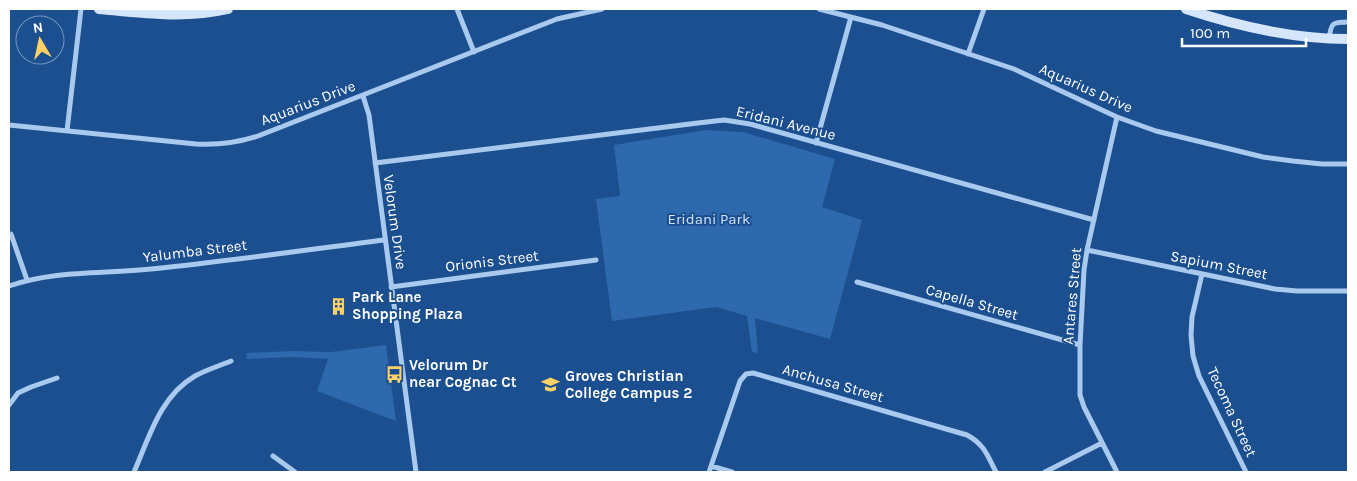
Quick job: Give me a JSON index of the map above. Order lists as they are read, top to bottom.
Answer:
{
  "streets": {
    "street": [
      "Aquarius Drive",
      "Eridani Avenue",
      "Velorum Drive",
      "Yalumba Street",
      "Orionis Street",
      "Sapium Street",
      "Antares Street",
      "Capella Street",
      "Anchusa Street",
      "Tecoma Street"
    ]
  },
  "crossings": [
    ["Aquarius Drive", "Velorum Drive"],
    ["Aquarius Drive", "Antares Street"],
    ["Eridani Avenue", "Velorum Drive"],
    ["Eridani Avenue", "Antares Street"],
    ["Velorum Drive", "Yalumba Street"],
    ["Velorum Drive", "Orionis Street"],
    ["Sapium Street", "Antares Street"],
    ["Sapium Street", "Tecoma Street"],
    ["Antares Street", "Capella Street"]
  ],
  "parks": ["Eridani Park"],
  "places": {
    "building": ["Park Lane Shopping Plaza"],
    "bus stop": ["Velorum Dr near Cognac Ct"],
    "school or university": ["Groves Christian College Campus 2"]
  },
  "scale_bar": "100 m",
  "north": "top"
}
